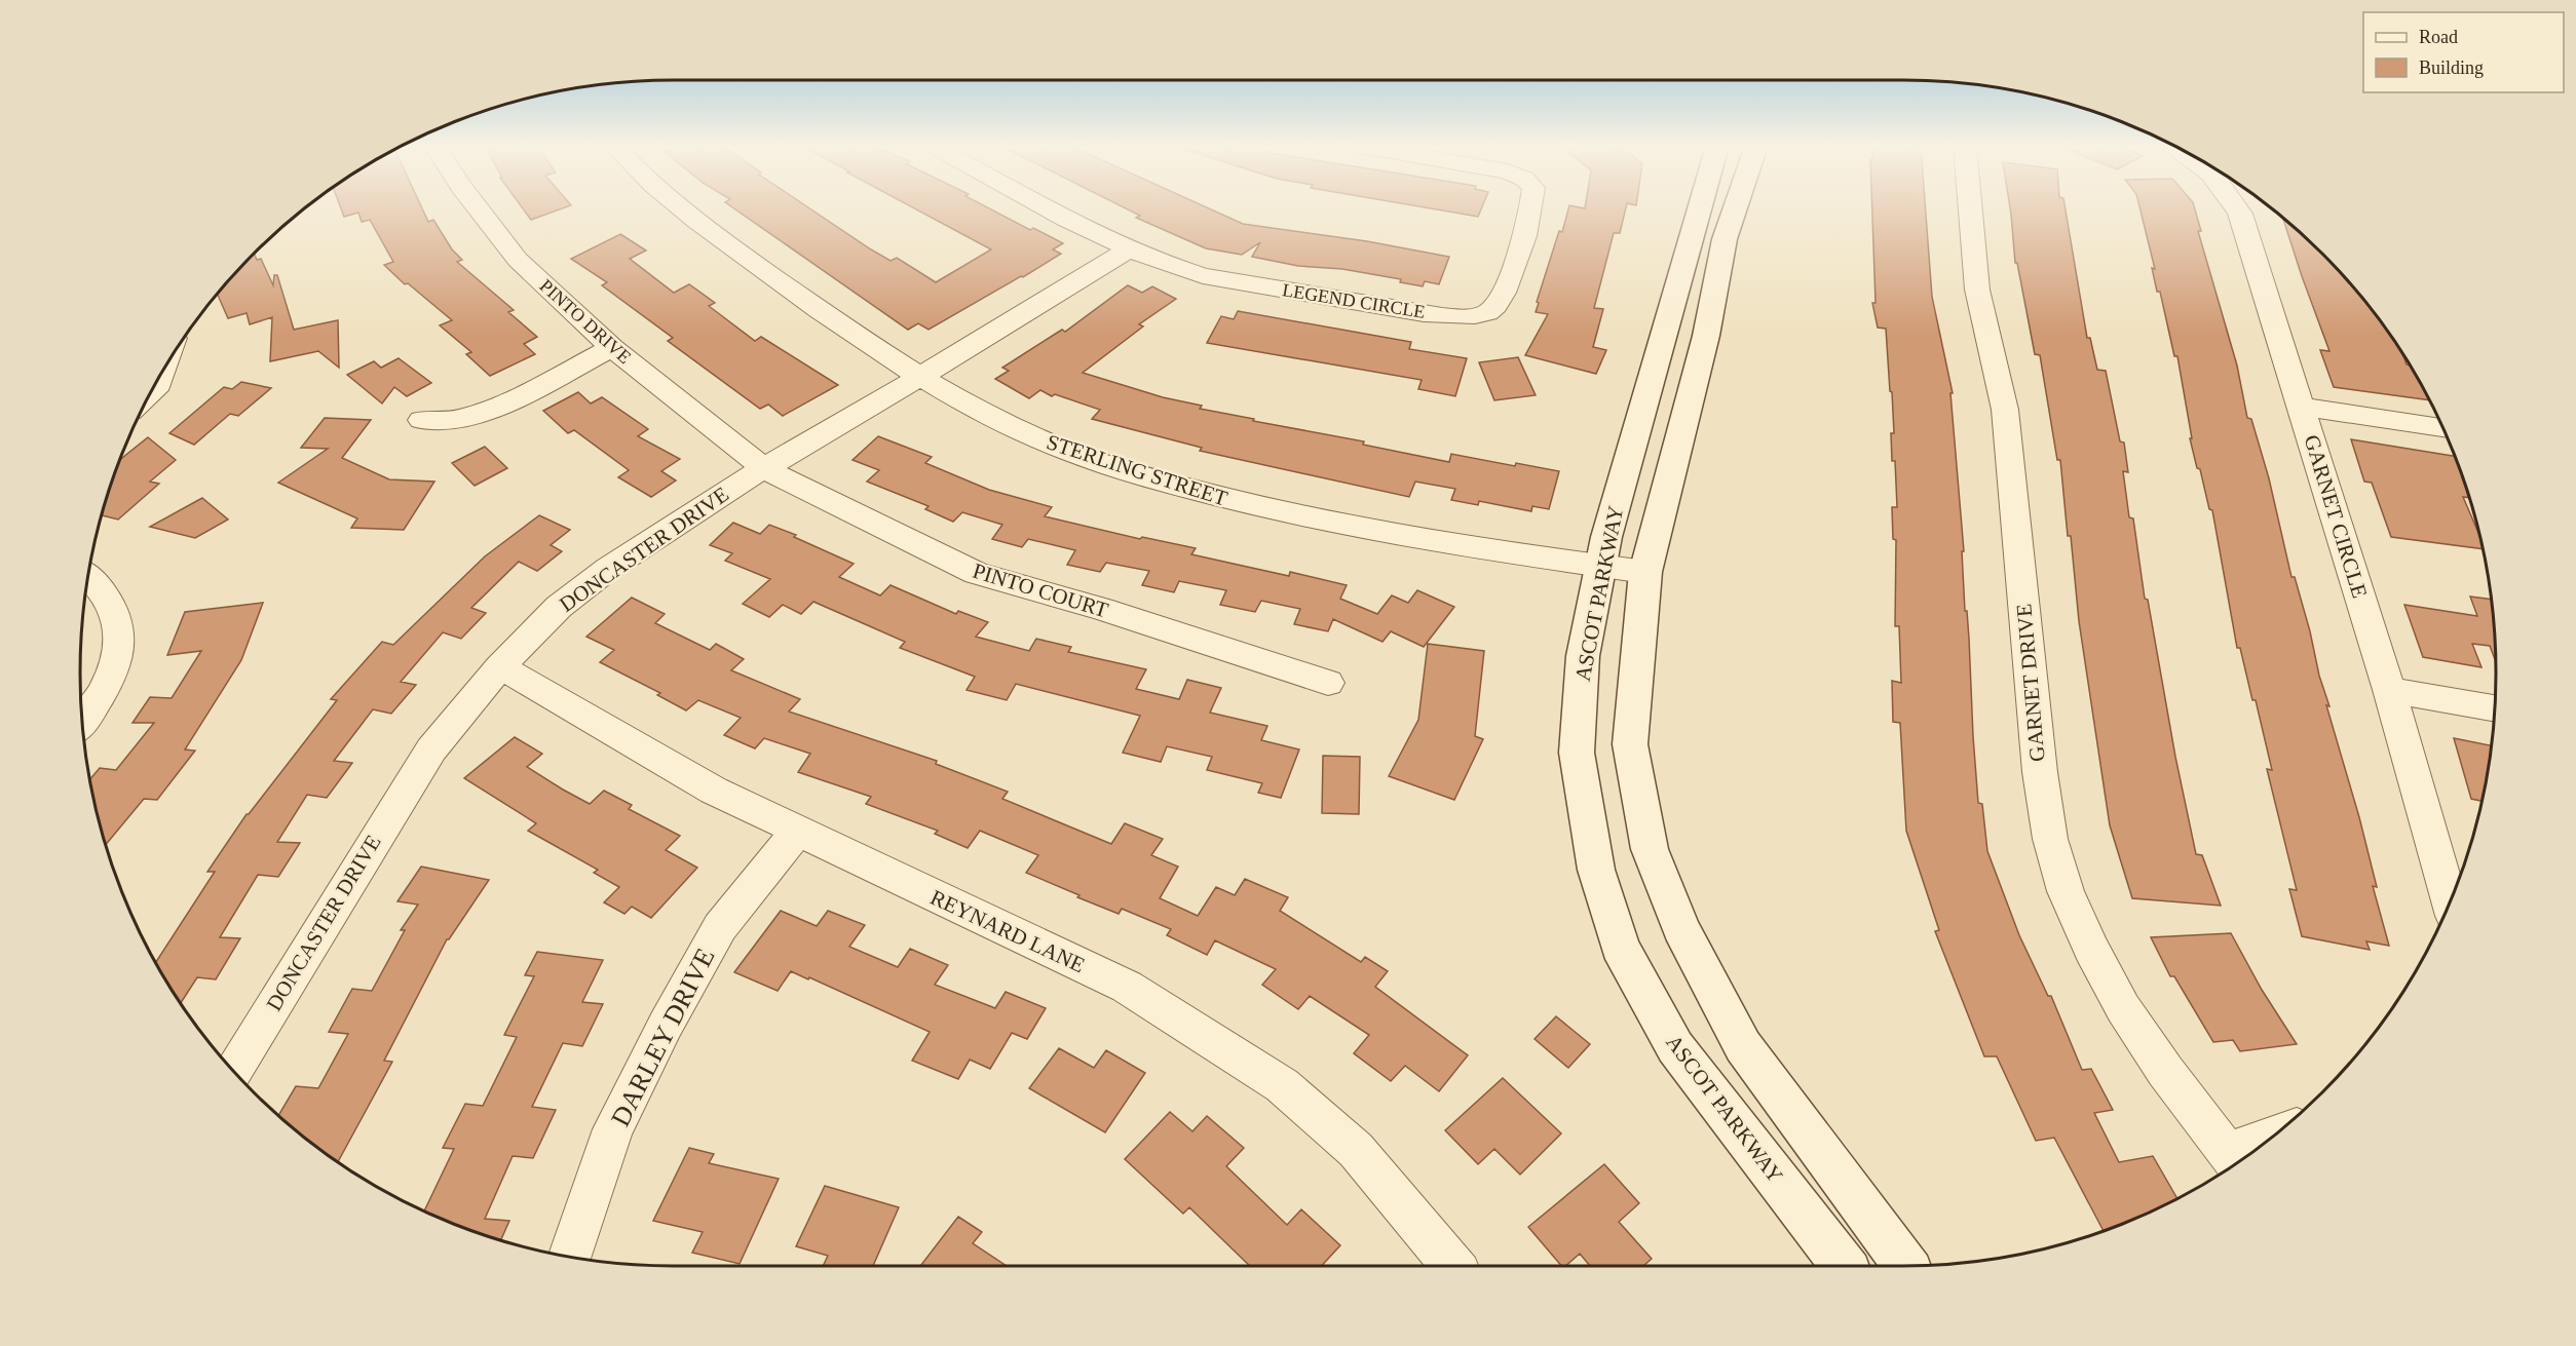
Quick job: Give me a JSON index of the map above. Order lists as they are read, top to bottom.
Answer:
{
  "streets": {
    "main road": ["ASCOT PARKWAY"],
    "street": [
      "LEGEND CIRCLE",
      "PINTO DRIVE",
      "STERLING STREET",
      "GARNET CIRCLE",
      "DONCASTER DRIVE",
      "PINTO COURT",
      "GARNET DRIVE",
      "REYNARD LANE",
      "DARLEY DRIVE"
    ]
  },
  "crossings": [
    ["LEGEND CIRCLE", "DONCASTER DRIVE"],
    ["PINTO DRIVE", "DONCASTER DRIVE"],
    ["PINTO DRIVE", "PINTO COURT"],
    ["STERLING STREET", "DONCASTER DRIVE"],
    ["STERLING STREET", "ASCOT PARKWAY"],
    ["DONCASTER DRIVE", "PINTO COURT"],
    ["DONCASTER DRIVE", "REYNARD LANE"],
    ["REYNARD LANE", "DARLEY DRIVE"]
  ],
  "legend": ["Road", "Building"]
}
